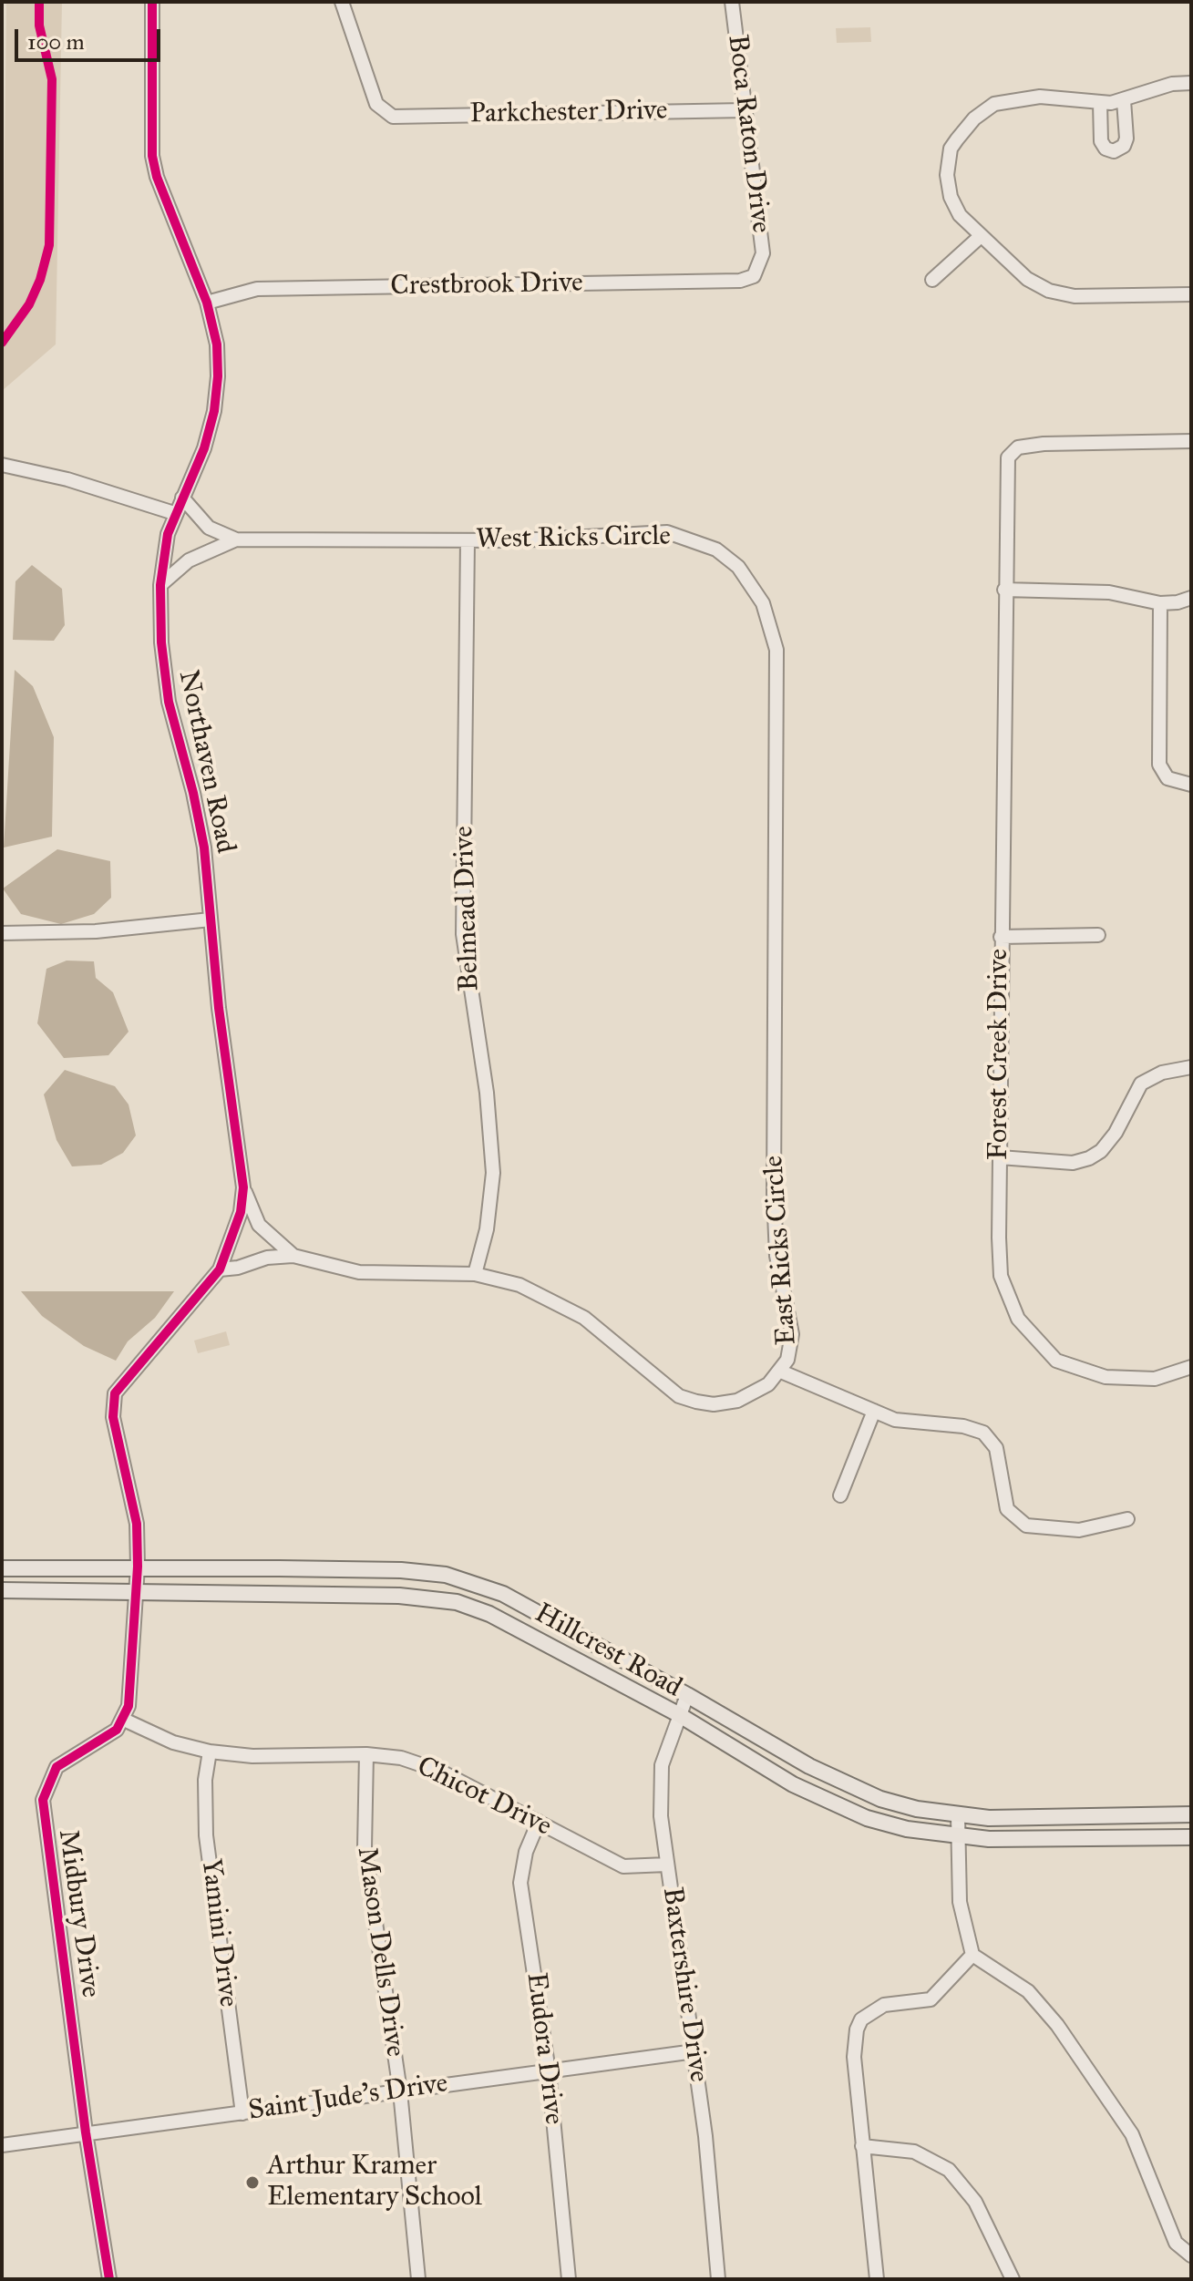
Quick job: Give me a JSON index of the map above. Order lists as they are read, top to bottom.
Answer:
{
  "streets": {
    "main road": ["Hillcrest Road"],
    "street": [
      "Parkchester Drive",
      "Boca Raton Drive",
      "Crestbrook Drive",
      "West Ricks Circle",
      "Northaven Road",
      "Belmead Drive",
      "Forest Creek Drive",
      "East Ricks Circle",
      "Chicot Drive",
      "Midbury Drive",
      "Yamini Drive",
      "Mason Dells Drive",
      "Baxtershire Drive",
      "Eudora Drive",
      "Saint Jude's Drive"
    ]
  },
  "crossings": [
    ["Parkchester Drive", "Boca Raton Drive"],
    ["Boca Raton Drive", "Crestbrook Drive"],
    ["Crestbrook Drive", "Northaven Road"],
    ["West Ricks Circle", "Northaven Road"],
    ["West Ricks Circle", "Belmead Drive"],
    ["West Ricks Circle", "East Ricks Circle"],
    ["Northaven Road", "East Ricks Circle"],
    ["Northaven Road", "Hillcrest Road"],
    ["Belmead Drive", "East Ricks Circle"],
    ["Hillcrest Road", "Baxtershire Drive"],
    ["Chicot Drive", "Midbury Drive"],
    ["Chicot Drive", "Yamini Drive"],
    ["Chicot Drive", "Mason Dells Drive"],
    ["Chicot Drive", "Baxtershire Drive"],
    ["Chicot Drive", "Eudora Drive"],
    ["Midbury Drive", "Saint Jude's Drive"],
    ["Yamini Drive", "Saint Jude's Drive"],
    ["Mason Dells Drive", "Saint Jude's Drive"],
    ["Baxtershire Drive", "Saint Jude's Drive"],
    ["Eudora Drive", "Saint Jude's Drive"]
  ],
  "places": ["Arthur Kramer Elementary School"],
  "scale_bar": "100 m"
}
